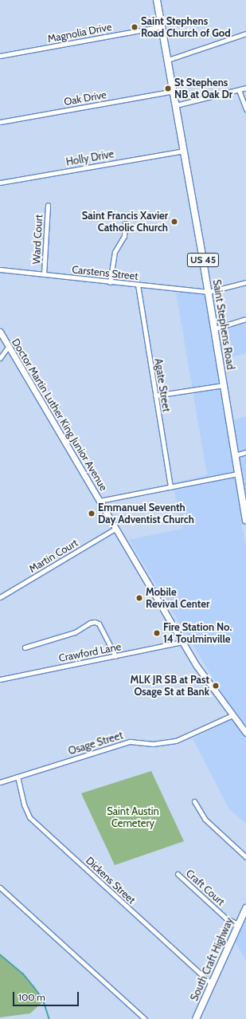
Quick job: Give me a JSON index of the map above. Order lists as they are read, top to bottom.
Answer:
{
  "streets": {
    "main road": [
      "US 45",
      "Saint Stephens Road",
      "Doctor Martin Luther King Junior Avenue",
      "South Craft Highway"
    ],
    "street": [
      "Magnolia Drive",
      "Oak Drive",
      "Holly Drive",
      "Ward Court",
      "Carstens Street",
      "Agate Street",
      "Martin Court",
      "Crawford Lane",
      "Osage Street",
      "Dickens Street",
      "Craft Court"
    ]
  },
  "crossings": [
    ["Magnolia Drive", "Saint Stephens Road"],
    ["Oak Drive", "Saint Stephens Road"],
    ["Holly Drive", "Saint Stephens Road"],
    ["Ward Court", "Carstens Street"],
    ["Carstens Street", "Saint Stephens Road"],
    ["Carstens Street", "Agate Street"],
    ["Doctor Martin Luther King Junior Avenue", "Martin Court"],
    ["Doctor Martin Luther King Junior Avenue", "Crawford Lane"],
    ["Doctor Martin Luther King Junior Avenue", "Osage Street"],
    ["Osage Street", "Dickens Street"],
    ["Dickens Street", "South Craft Highway"],
    ["Craft Court", "South Craft Highway"]
  ],
  "parks": ["Saint Austin Cemetery"],
  "places": [
    "Saint Stephens Road Church of God",
    "St Stephens NB at Oak Dr",
    "Saint Francis Xavier Catholic Church",
    "Emmanuel Seventh Day Adventist Church",
    "Mobile Revival Center",
    "Fire Station No. 14 Toulminville",
    "MLK JR SB at Past Osage St at Bank"
  ],
  "scale_bar": "100 m"
}
